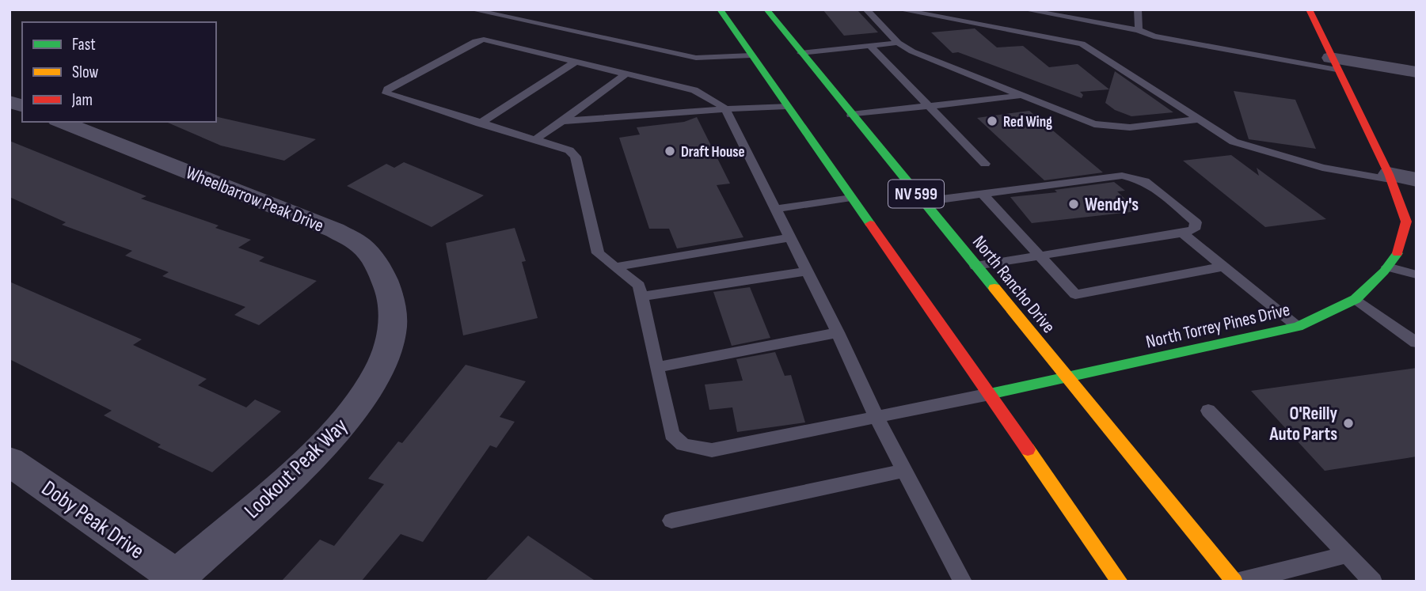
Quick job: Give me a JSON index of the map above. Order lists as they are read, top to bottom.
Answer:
{
  "streets": {
    "main road": ["NV 599", "North Rancho Drive", "North Torrey Pines Drive"],
    "street": ["Wheelbarrow Peak Drive", "Lookout Peak Way", "Doby Peak Drive"]
  },
  "crossings": [
    ["NV 599", "North Torrey Pines Drive"],
    ["Wheelbarrow Peak Drive", "Lookout Peak Way"],
    ["North Rancho Drive", "North Torrey Pines Drive"],
    ["Lookout Peak Way", "Doby Peak Drive"]
  ],
  "places": [
    "Red Wing",
    "Draft House",
    "Wendy's",
    "O'Reilly Auto Parts"
  ],
  "legend": ["Fast", "Slow", "Jam"]
}
